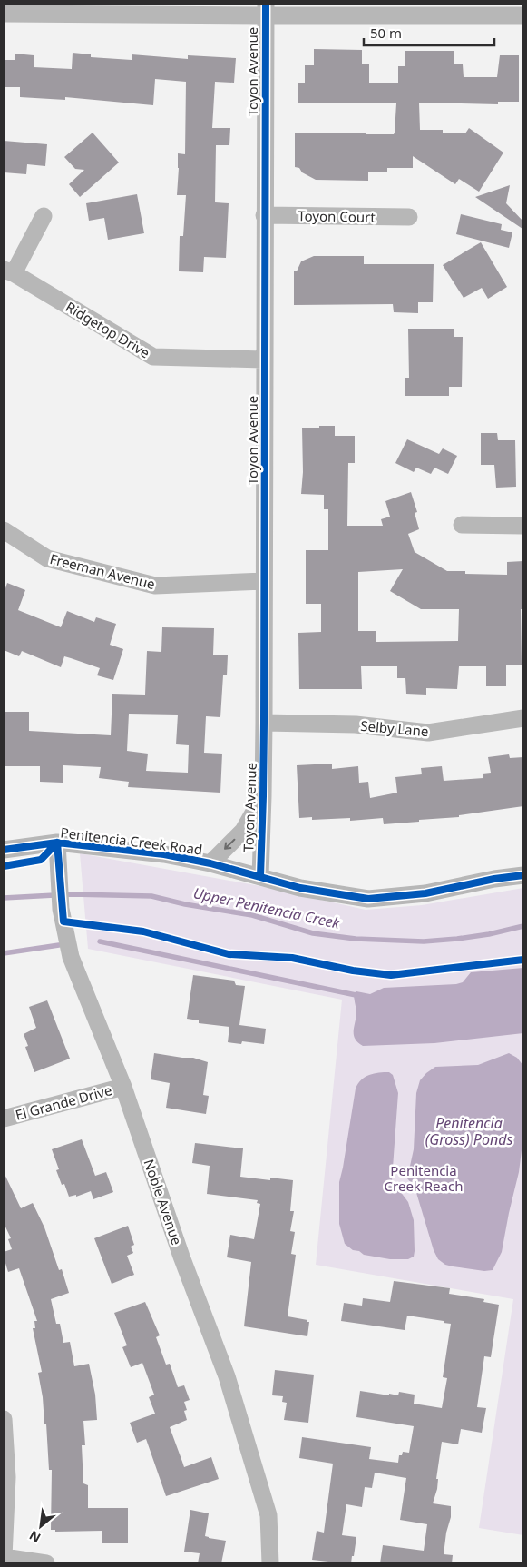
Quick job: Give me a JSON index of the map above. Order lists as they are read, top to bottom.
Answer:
{
  "streets": {
    "street": [
      "Toyon Avenue",
      "Toyon Court",
      "Ridgetop Drive",
      "Freeman Avenue",
      "Selby Lane",
      "Penitencia Creek Road",
      "El Grande Drive",
      "Noble Avenue"
    ]
  },
  "crossings": [
    ["Toyon Avenue", "Toyon Court"],
    ["Toyon Avenue", "Ridgetop Drive"],
    ["Toyon Avenue", "Freeman Avenue"],
    ["Toyon Avenue", "Selby Lane"],
    ["Toyon Avenue", "Penitencia Creek Road"],
    ["Penitencia Creek Road", "Noble Avenue"],
    ["El Grande Drive", "Noble Avenue"]
  ],
  "water": ["Upper Penitencia Creek", "Penitencia (Gross) Ponds"],
  "parks": ["Penitencia Creek Reach"],
  "scale_bar": "50 m",
  "north": "bottom left"
}
